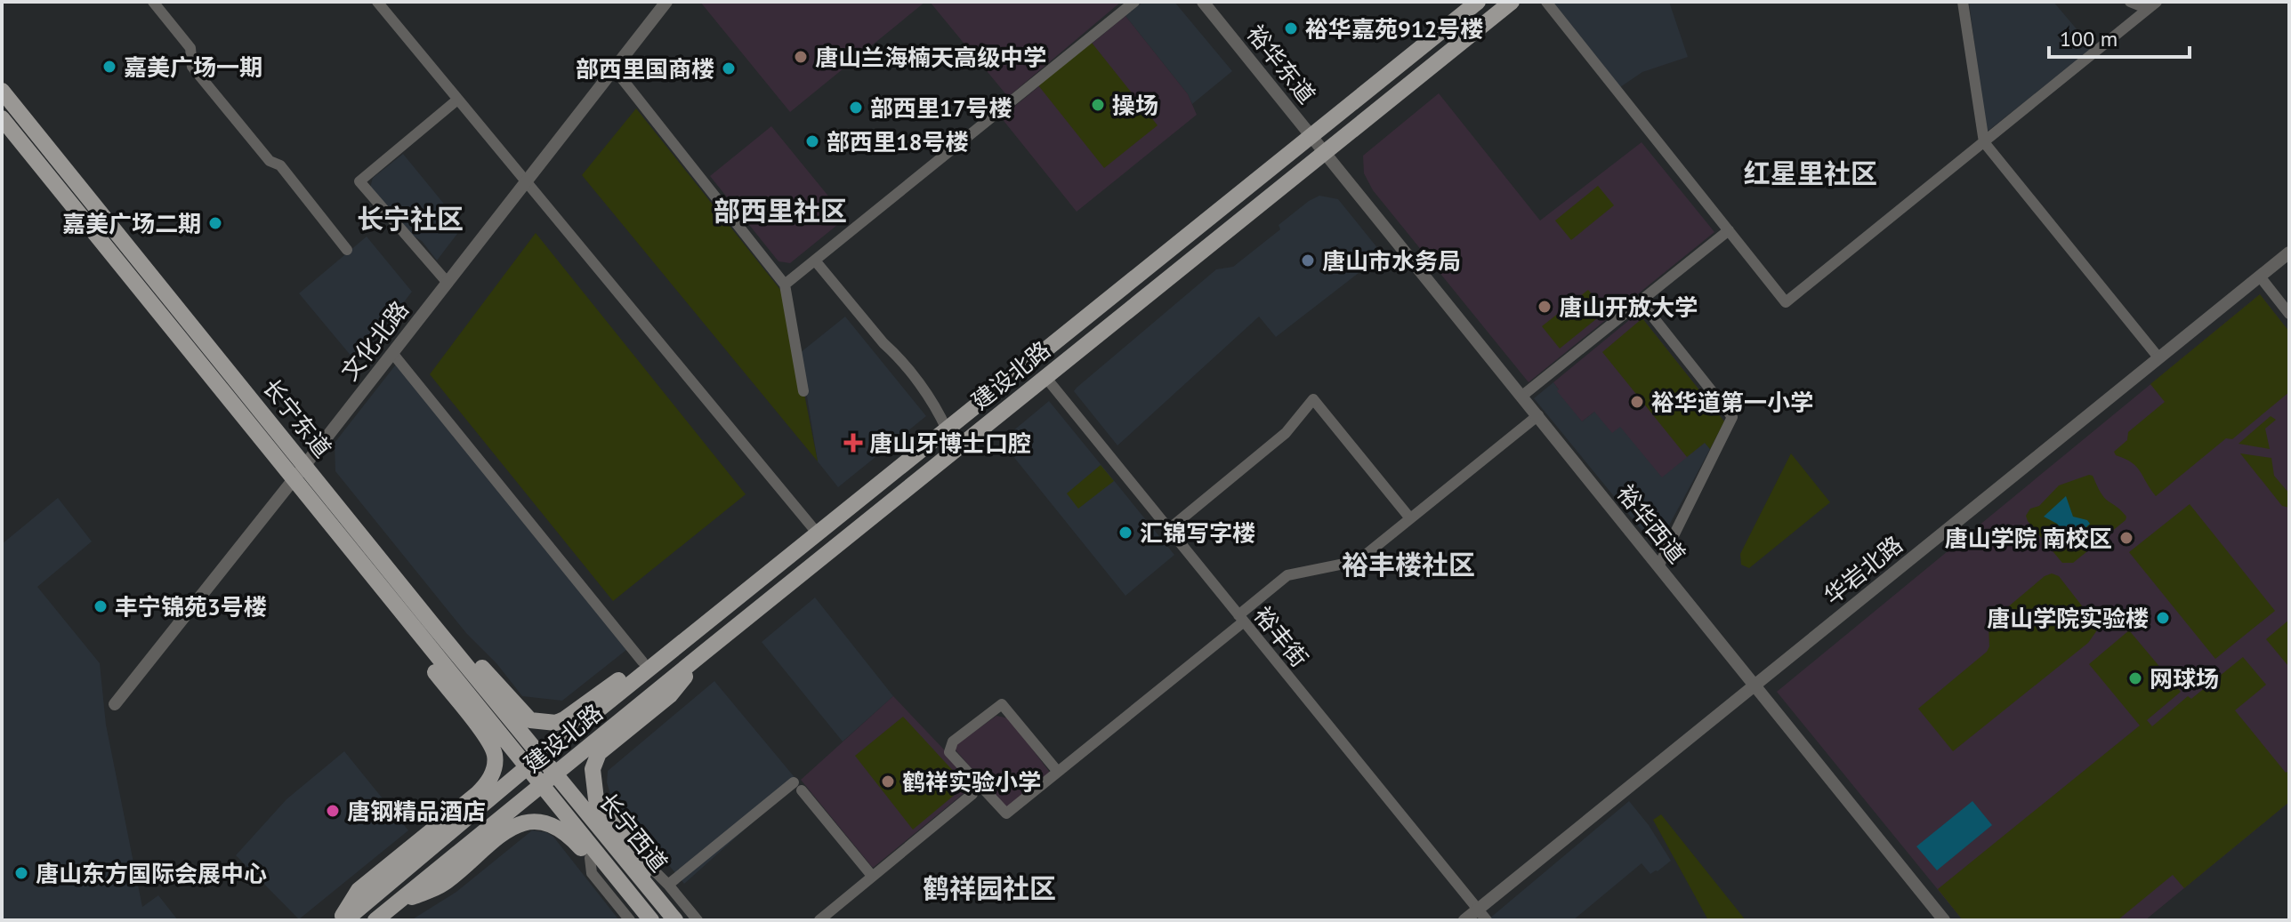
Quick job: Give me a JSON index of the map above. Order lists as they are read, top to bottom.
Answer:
{
  "streets": {
    "main road": ["建设北路", "长宁东道", "长宁西道"],
    "street": [
      "裕华东道",
      "文化北路",
      "裕华西道",
      "华岩北路",
      "裕丰街"
    ]
  },
  "crossings": [
    ["裕华东道", "建设北路"],
    ["裕华东道", "裕华西道"],
    ["文化北路", "长宁东道"],
    ["建设北路", "长宁东道"],
    ["建设北路", "裕华西道"],
    ["建设北路", "裕丰街"],
    ["建设北路", "长宁西道"],
    ["长宁东道", "长宁西道"],
    ["裕华西道", "华岩北路"],
    ["华岩北路", "裕丰街"]
  ],
  "districts": [
    "红星里社区",
    "部西里社区",
    "长宁社区",
    "裕丰楼社区",
    "鹤祥园社区"
  ],
  "places": {
    "other": [
      "裕华嘉苑912号楼",
      "唐山兰海楠天高级中学",
      "嘉美广场一期",
      "部西里国商楼",
      "操场",
      "部西里17号楼",
      "部西里18号楼",
      "嘉美广场二期",
      "唐山市水务局",
      "唐山开放大学",
      "裕华道第一小学",
      "汇锦写字楼",
      "唐山学院 南校区",
      "丰宁锦苑3号楼",
      "唐山学院实验楼",
      "网球场",
      "鹤祥实验小学",
      "唐钢精品酒店",
      "唐山东方国际会展中心"
    ],
    "health": ["唐山牙博士口腔"]
  },
  "scale_bar": "100 m"
}
